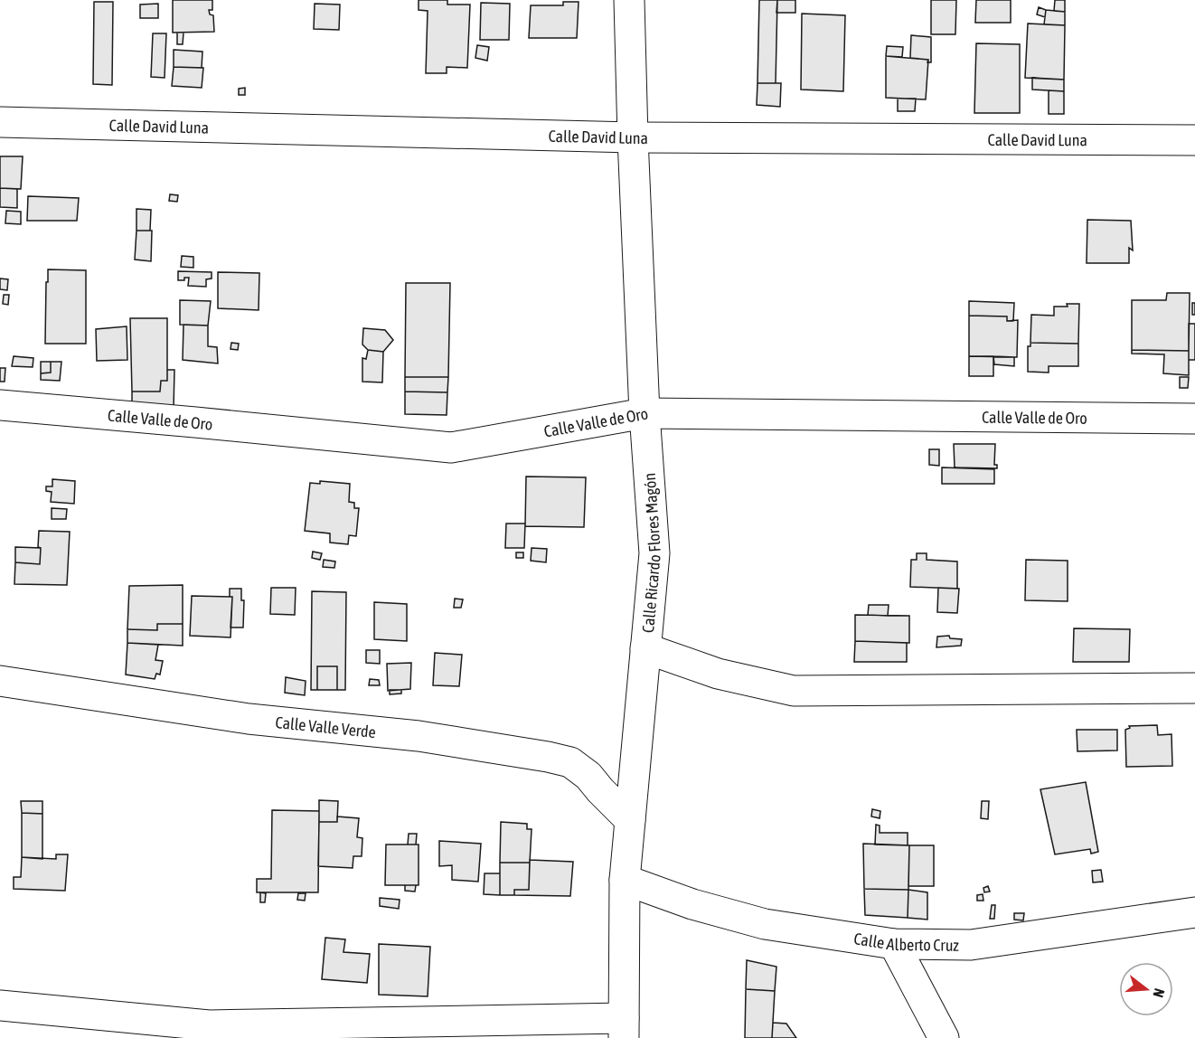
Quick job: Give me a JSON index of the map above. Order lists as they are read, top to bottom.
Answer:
{
  "streets": {
    "street": [
      "Calle David Luna",
      "Calle Valle de Oro",
      "Calle Ricardo Flores Magón",
      "Calle Valle Verde",
      "Calle Alberto Cruz"
    ]
  },
  "crossings": [
    ["Calle David Luna", "Calle Ricardo Flores Magón"],
    ["Calle Valle de Oro", "Calle Ricardo Flores Magón"],
    ["Calle Ricardo Flores Magón", "Calle Valle Verde"],
    ["Calle Ricardo Flores Magón", "Calle Alberto Cruz"]
  ],
  "north": "right"
}
